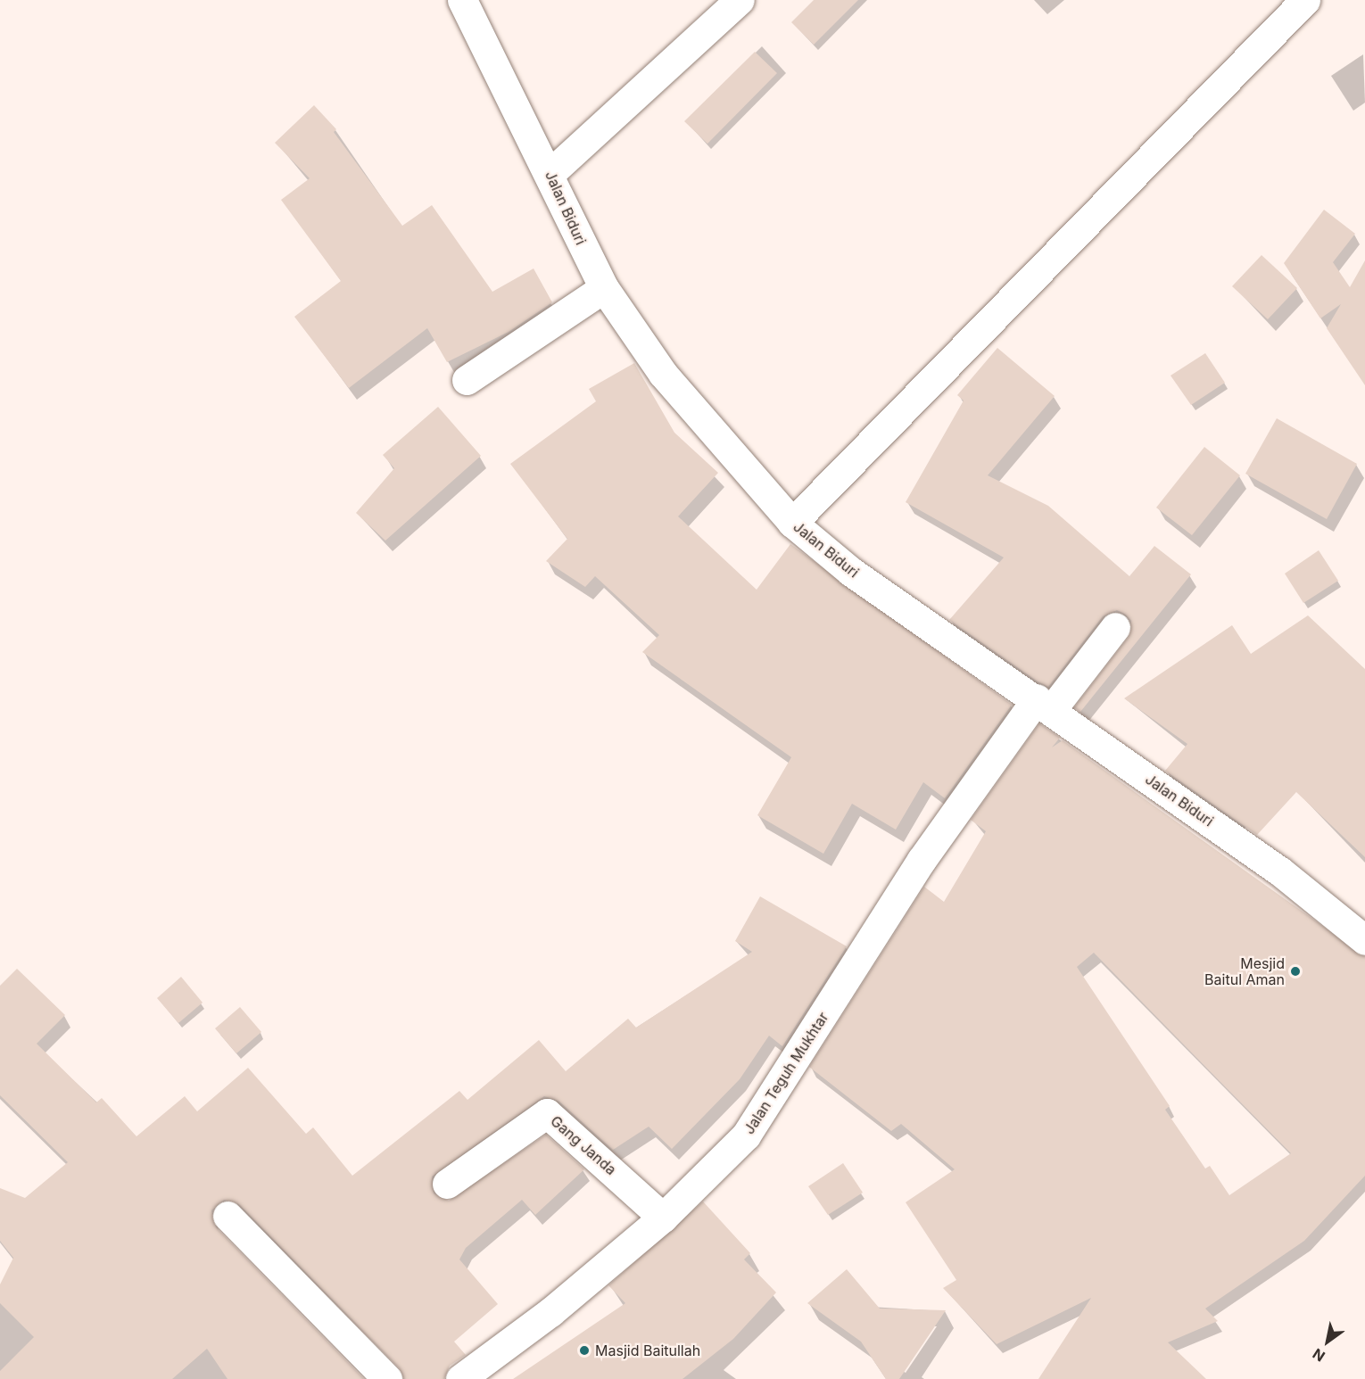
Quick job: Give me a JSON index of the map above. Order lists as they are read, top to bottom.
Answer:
{
  "streets": {
    "street": ["Jalan Biduri", "Jalan Teguh Mukhtar", "Gang Janda"]
  },
  "crossings": [
    ["Jalan Biduri", "Jalan Teguh Mukhtar"],
    ["Jalan Teguh Mukhtar", "Gang Janda"]
  ],
  "places": ["Mesjid Baitul Aman", "Masjid Baitullah"],
  "north": "bottom left"
}
